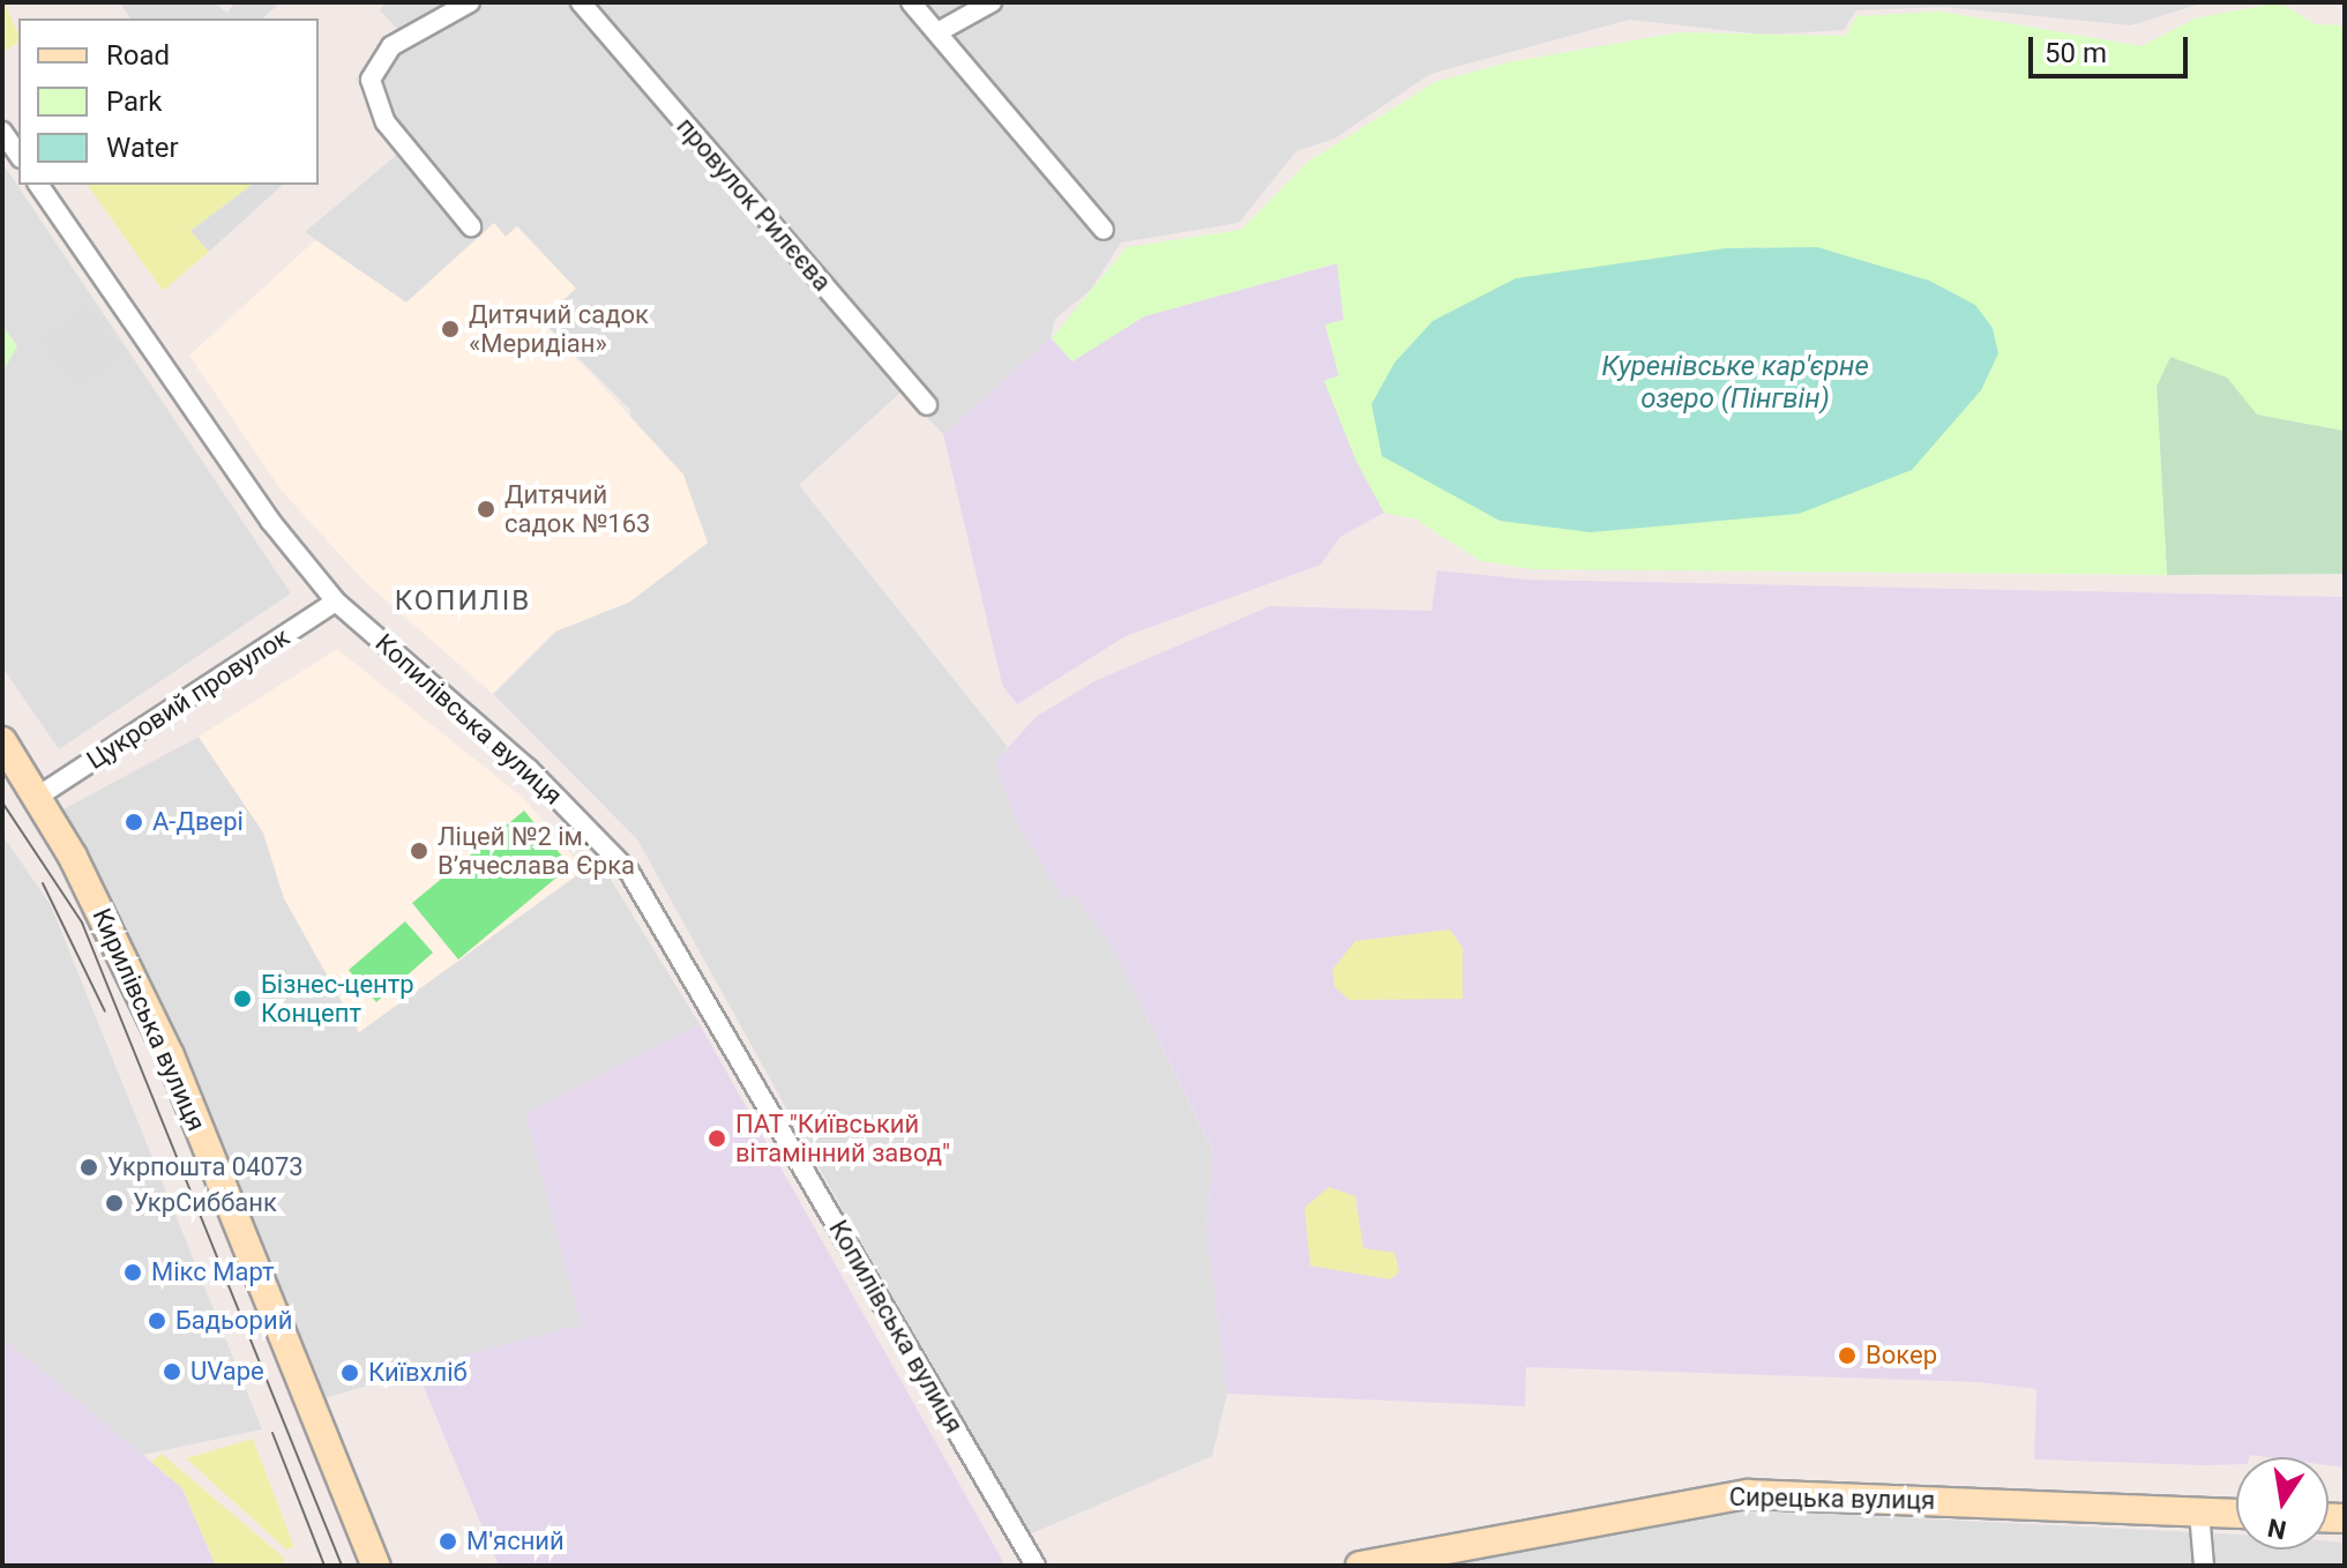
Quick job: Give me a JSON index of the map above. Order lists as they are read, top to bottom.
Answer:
{
  "streets": {
    "main road": ["Кирилівська вулиця", "Сирецька вулиця"],
    "street": ["провулок Рилєєва", "Цукровий провулок", "Копилівська вулиця"]
  },
  "crossings": [
    ["Цукровий провулок", "Копилівська вулиця"],
    ["Цукровий провулок", "Кирилівська вулиця"]
  ],
  "districts": ["КОПИЛІВ"],
  "water": ["Куренівське кар'єрне озеро (Пінгвін)"],
  "places": [
    "Дитячий садок «Меридіан»",
    "Дитячий садок №163",
    "А-Двері",
    "Ліцей №2 ім. В’ячеслава Єрка",
    "Бізнес-центр Концепт",
    "ПАТ \"Київський вітамінний завод\"",
    "Укрпошта 04073",
    "УкрСиббанк",
    "Мікс Март",
    "Бадьорий",
    "Вокер",
    "UVape",
    "Київхліб",
    "М'ясний"
  ],
  "legend": ["Road", "Park", "Water"],
  "scale_bar": "50 m",
  "north": "bottom"
}
